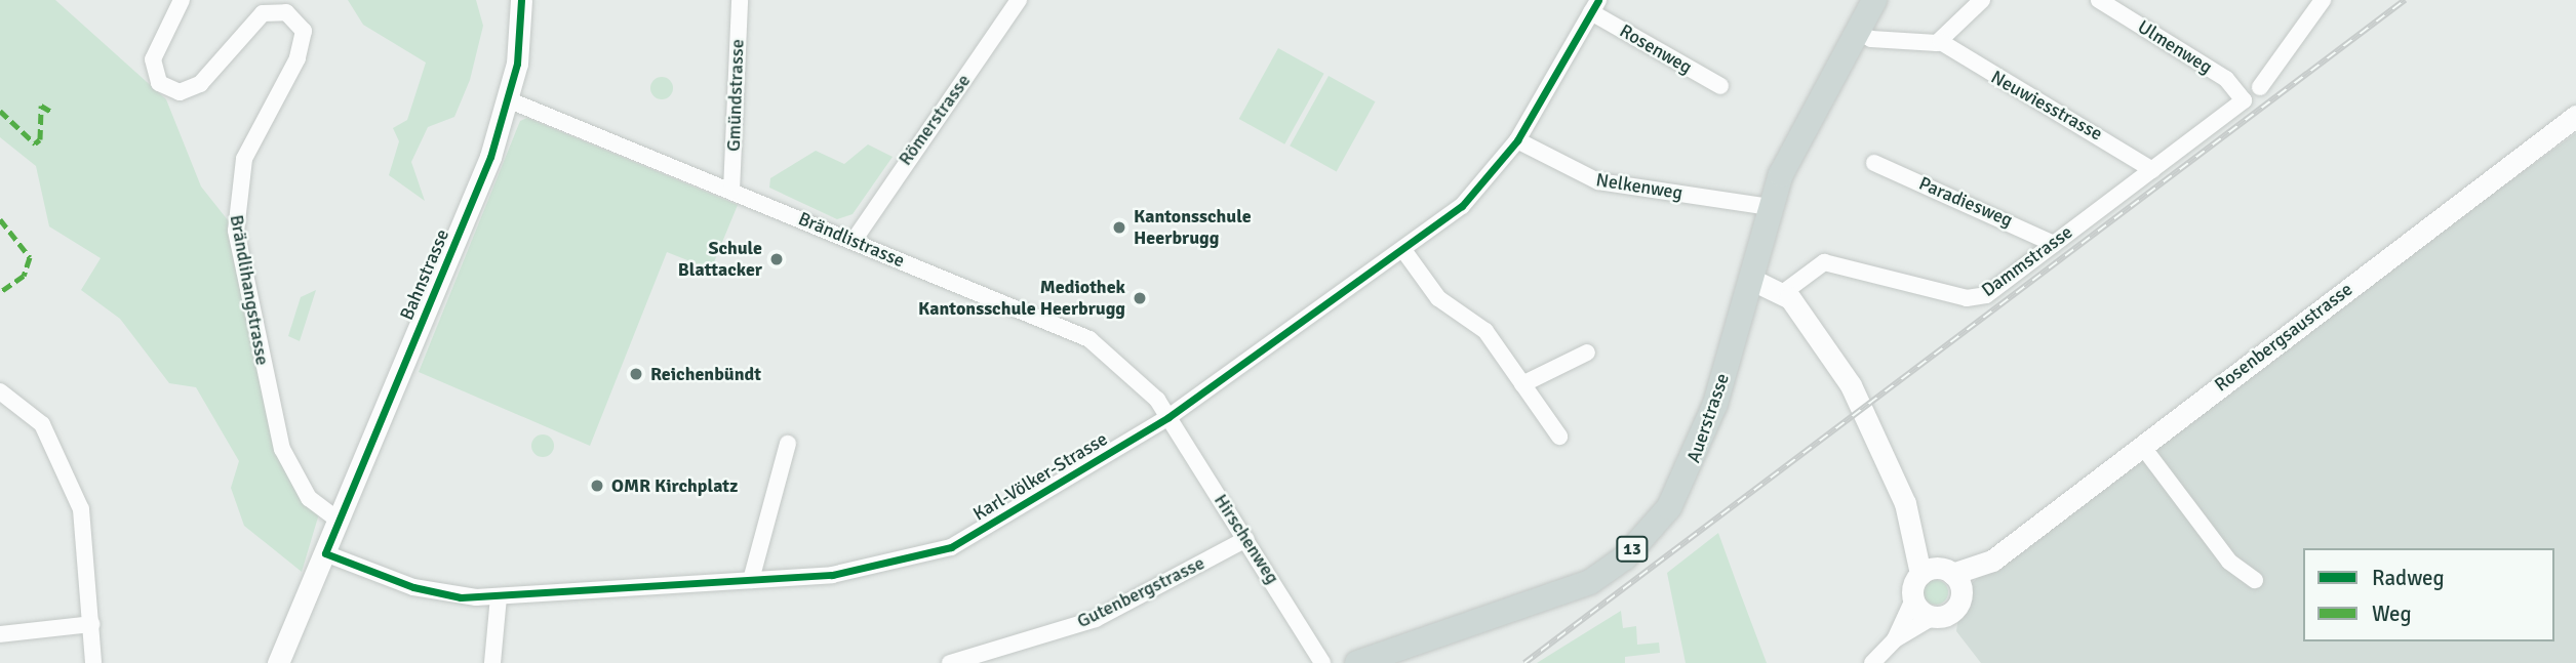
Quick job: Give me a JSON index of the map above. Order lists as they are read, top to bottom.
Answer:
{
  "streets": {
    "main road": ["Auerstrasse", "13"],
    "street": [
      "Ulmenweg",
      "Rosenweg",
      "Gmündstrasse",
      "Neuwiesstrasse",
      "Römerstrasse",
      "Nelkenweg",
      "Paradiesweg",
      "Brändlistrasse",
      "Dammstrasse",
      "Bahnstrasse",
      "Brändlihangstrasse",
      "Rosenbergsaustrasse",
      "Karl-Völker-Strasse",
      "Hirschenweg",
      "Gutenbergstrasse"
    ]
  },
  "crossings": [
    ["Ulmenweg", "Dammstrasse"],
    ["Rosenweg", "Karl-Völker-Strasse"],
    ["Gmündstrasse", "Brändlistrasse"],
    ["Neuwiesstrasse", "Dammstrasse"],
    ["Römerstrasse", "Brändlistrasse"],
    ["Nelkenweg", "Auerstrasse"],
    ["Nelkenweg", "Karl-Völker-Strasse"],
    ["Paradiesweg", "Dammstrasse"],
    ["Brändlistrasse", "Bahnstrasse"],
    ["Brändlistrasse", "Karl-Völker-Strasse"],
    ["Brändlistrasse", "Hirschenweg"],
    ["Bahnstrasse", "Brändlihangstrasse"],
    ["Bahnstrasse", "Karl-Völker-Strasse"],
    ["Karl-Völker-Strasse", "Hirschenweg"],
    ["Hirschenweg", "Gutenbergstrasse"]
  ],
  "places": [
    "Kantonsschule Heerbrugg",
    "Schule Blattacker",
    "Mediothek Kantonsschule Heerbrugg",
    "Reichenbündt",
    "OMR Kirchplatz"
  ],
  "legend": ["Radweg", "Weg"]
}
